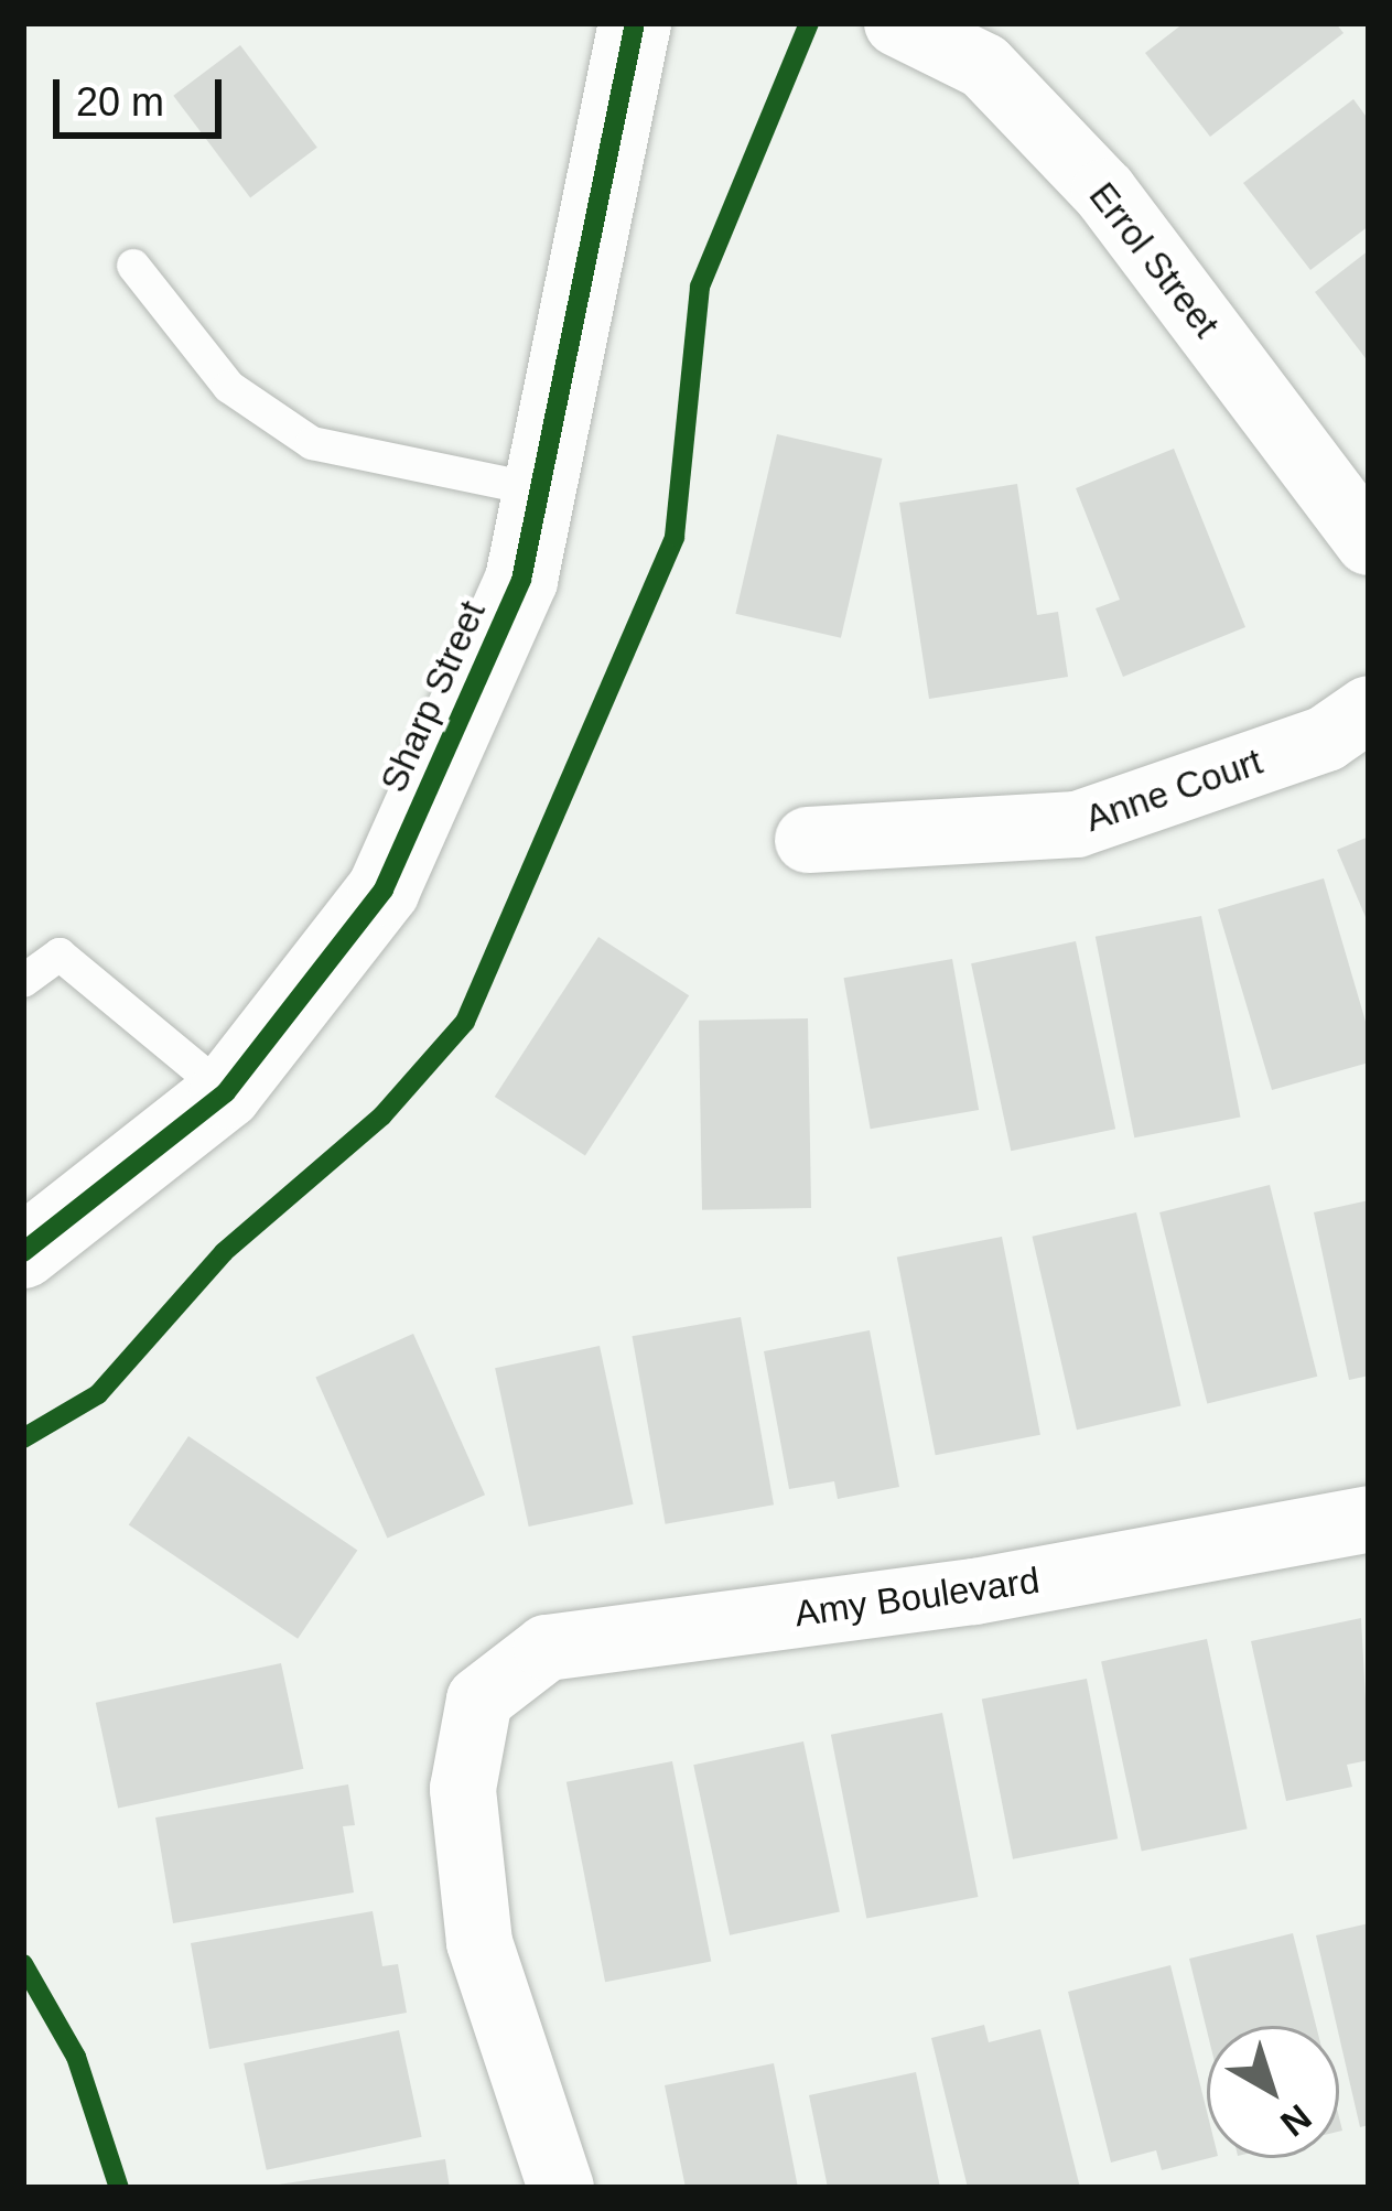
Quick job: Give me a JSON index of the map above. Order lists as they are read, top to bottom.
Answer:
{
  "streets": {
    "street": [
      "Errol Street",
      "Sharp Street",
      "Anne Court",
      "Amy Boulevard"
    ]
  },
  "scale_bar": "20 m",
  "north": "bottom right"
}
